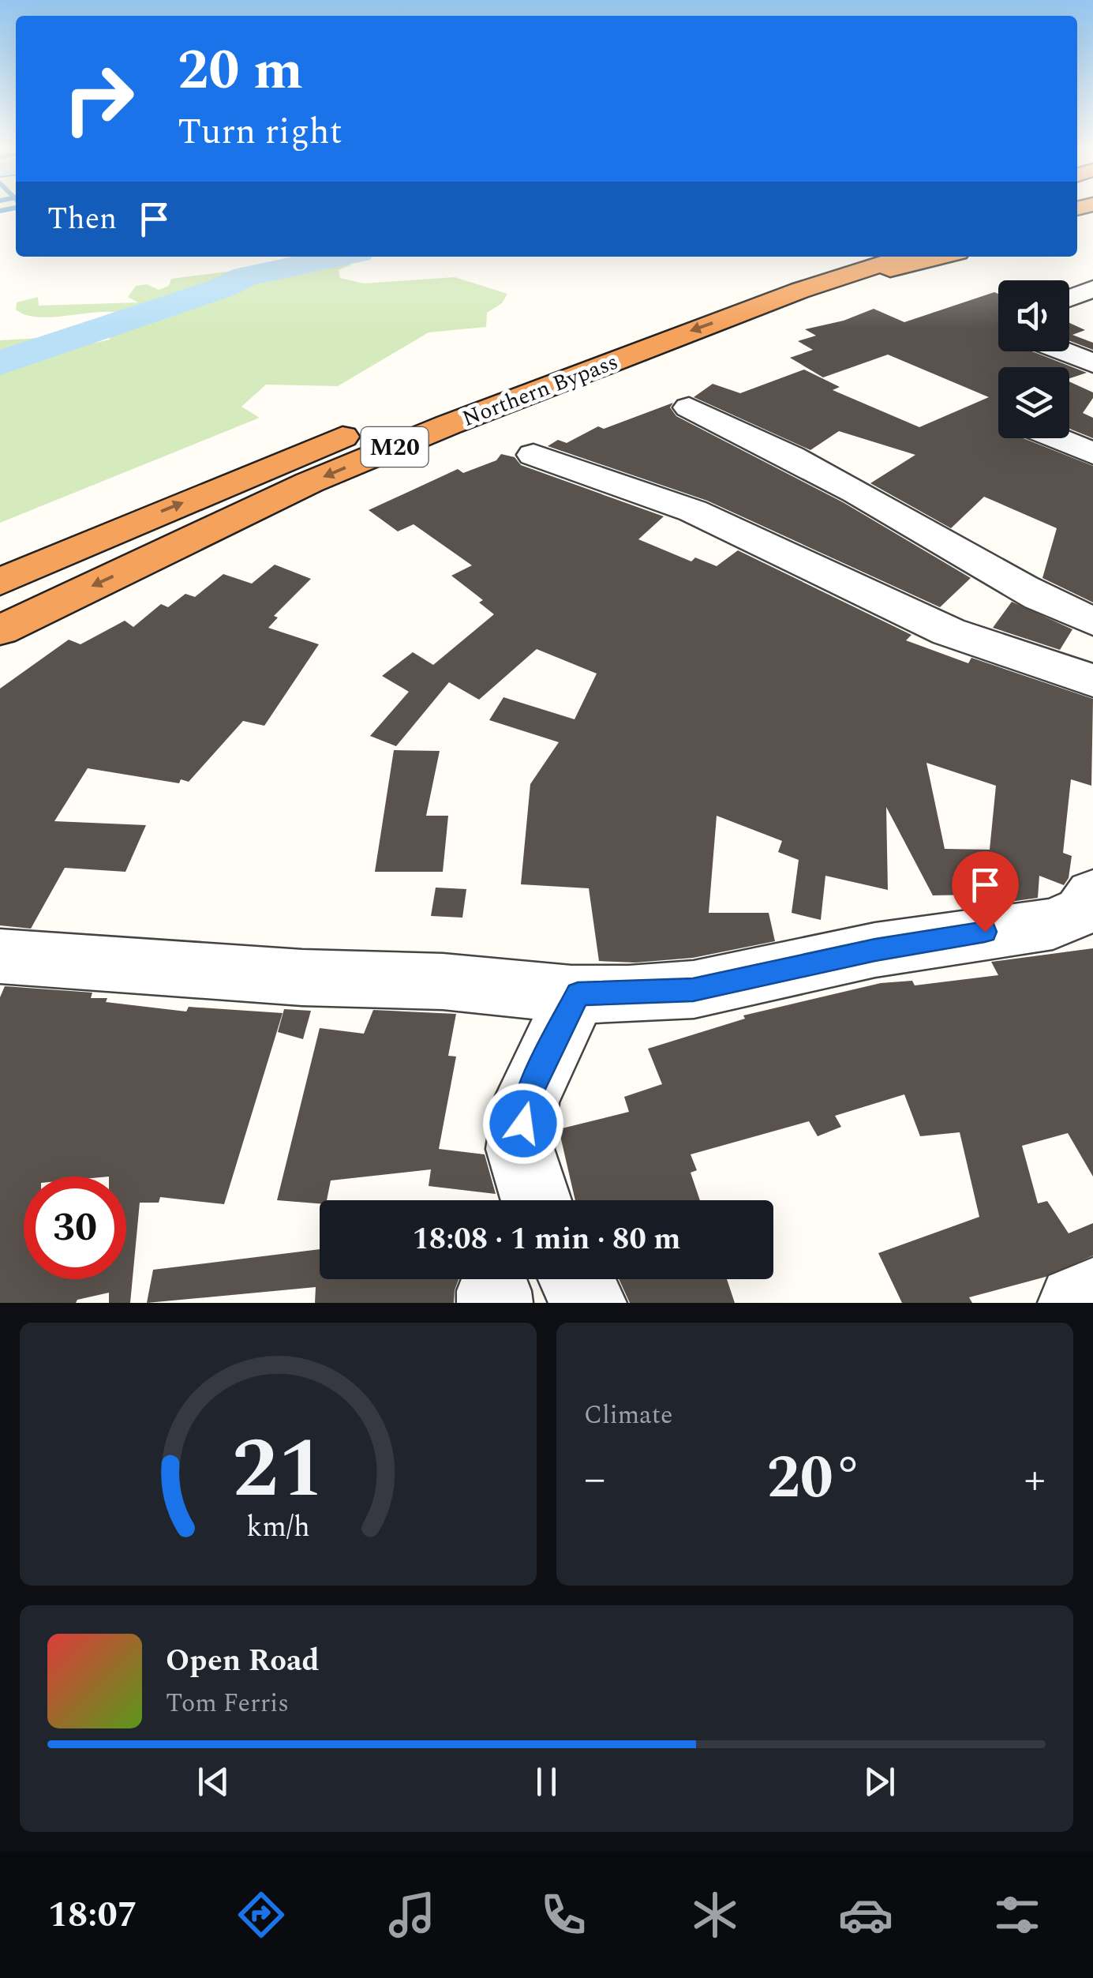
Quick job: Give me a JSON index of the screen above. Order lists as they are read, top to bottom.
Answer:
{
  "streets": {
    "highway": ["Northern Bypass", "M20"]
  },
  "page": {
    "turn": ["20 m", "Turn right"],
    "then": "Then",
    "limit": "30",
    "trip": "18:08 · 1 min · 80 m",
    "tile": "Climate",
    "heat": ["−", "20°", "+"],
    "song": ["Open Road", "Tom Ferris"],
    "tabs": "18:07",
    "gauge": ["21", "km/h"]
  }
}
